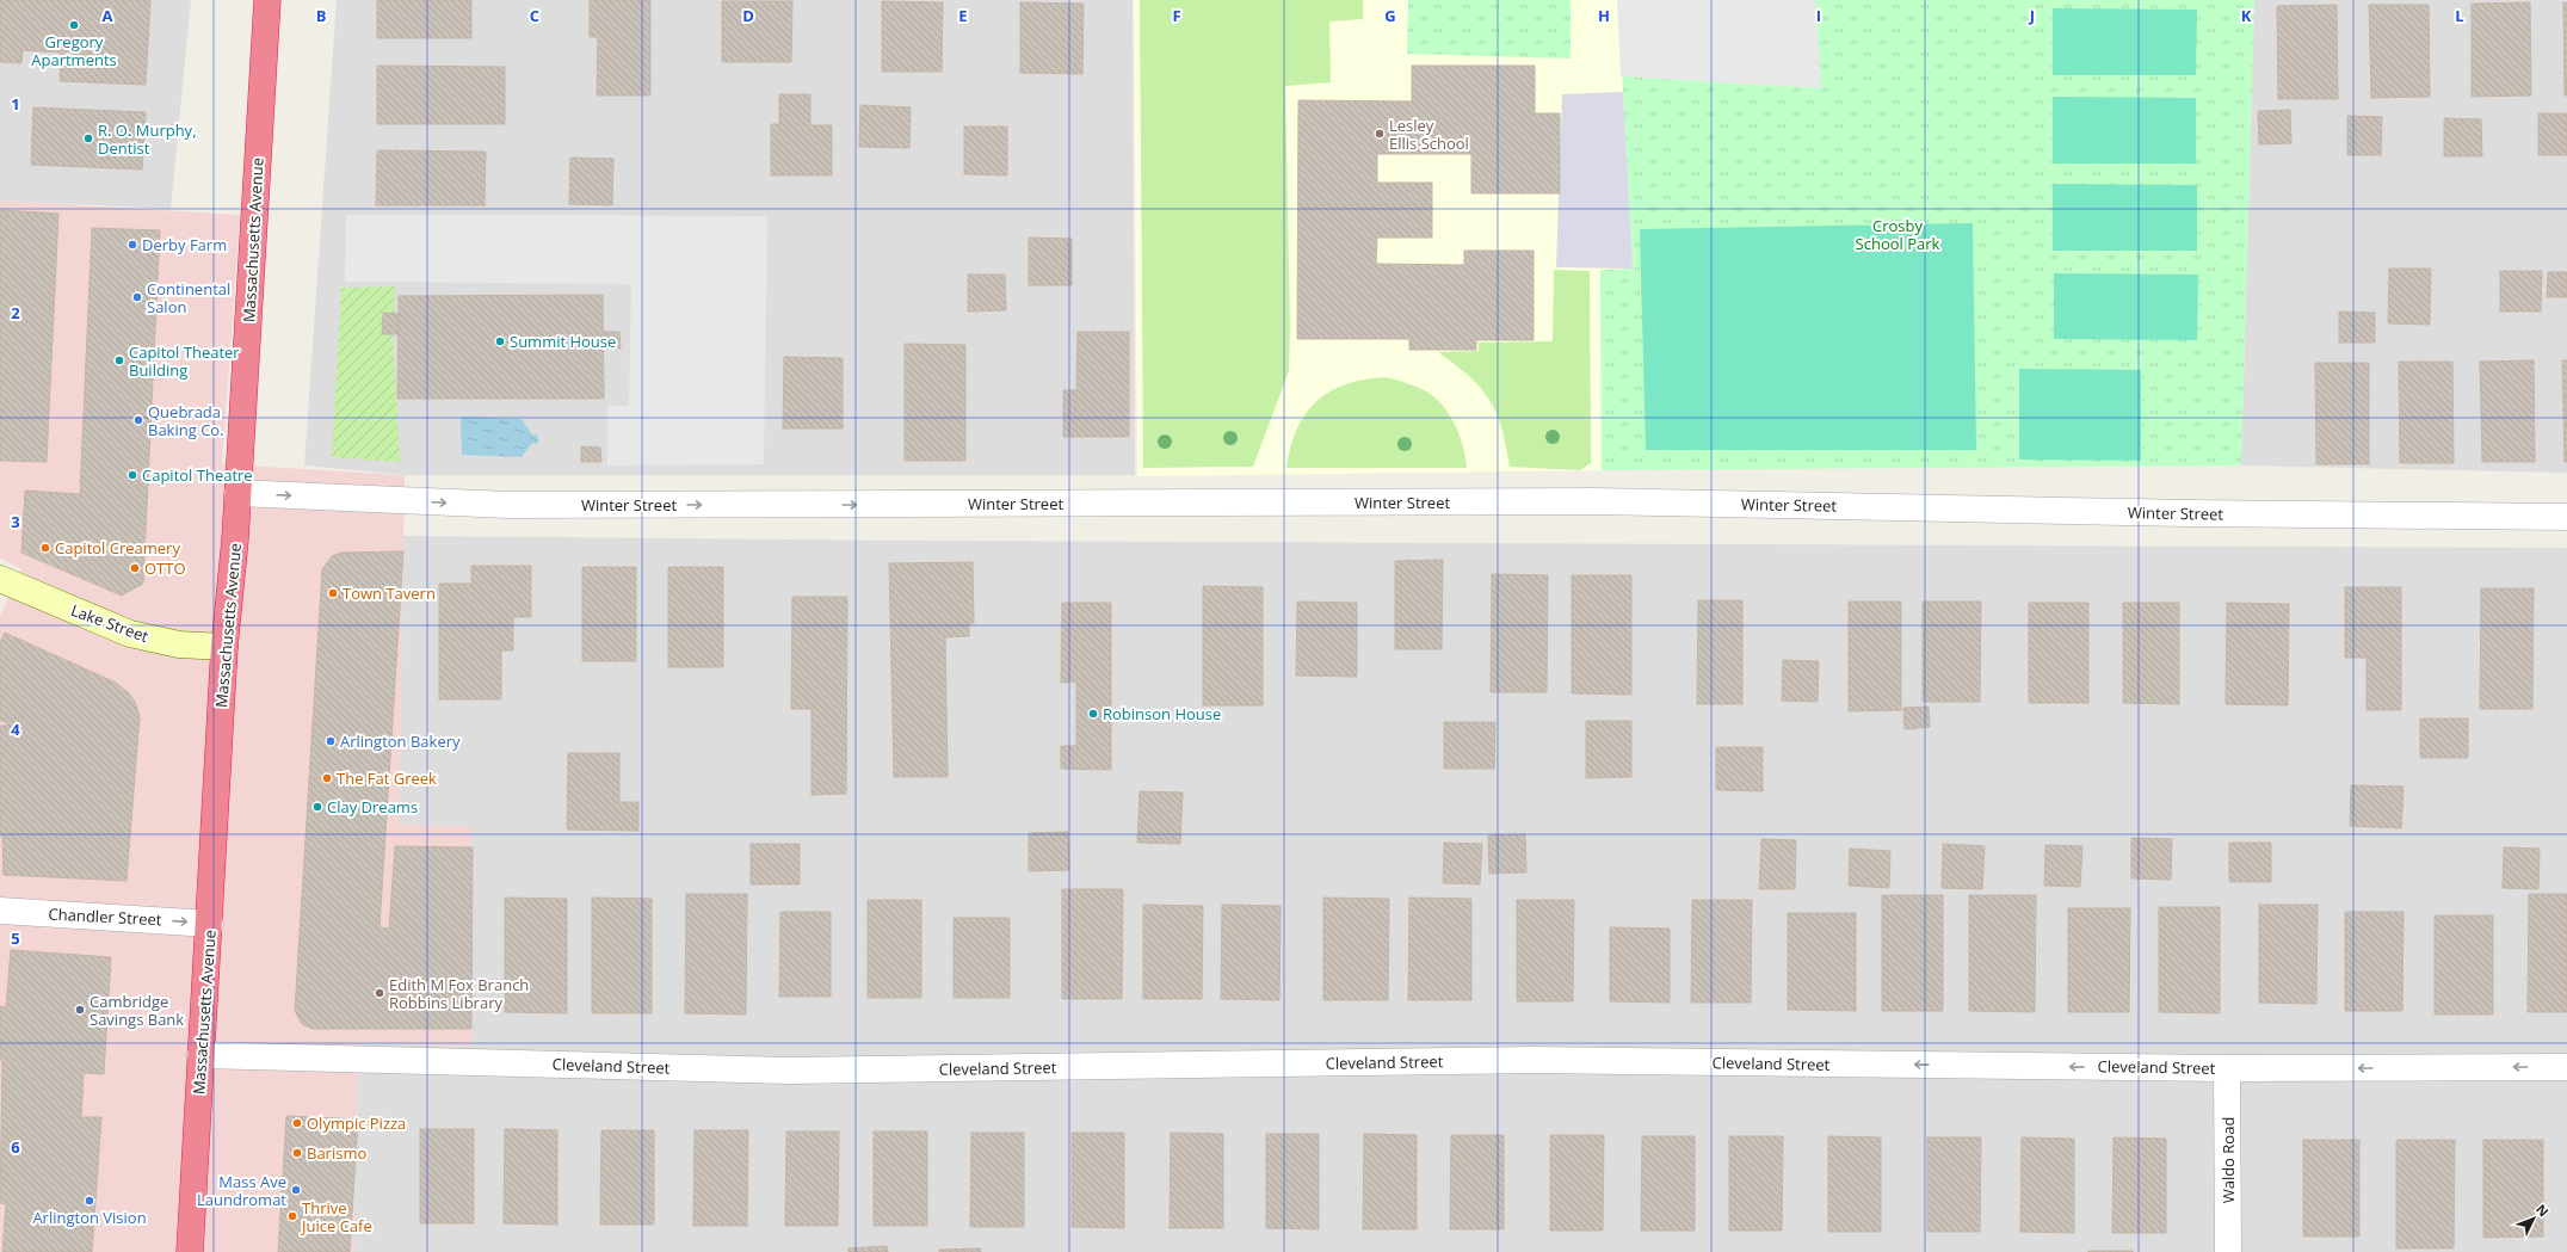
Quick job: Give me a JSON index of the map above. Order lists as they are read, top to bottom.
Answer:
{
  "streets": {
    "highway": ["Massachusetts Avenue"],
    "main road": ["Lake Street"],
    "street": [
      "Winter Street",
      "Chandler Street",
      "Cleveland Street",
      "Waldo Road"
    ]
  },
  "crossings": [
    ["Massachusetts Avenue", "Winter Street"],
    ["Massachusetts Avenue", "Lake Street"],
    ["Massachusetts Avenue", "Chandler Street"],
    ["Massachusetts Avenue", "Cleveland Street"],
    ["Cleveland Street", "Waldo Road"]
  ],
  "one_way": ["Winter Street", "Chandler Street", "Cleveland Street"],
  "parks": ["Crosby School Park"],
  "places": [
    "Gregory Apartments",
    "Lesley Ellis School",
    "R. O. Murphy, Dentist",
    "Derby Farm",
    "Continental Salon",
    "Summit House",
    "Capitol Theater Building",
    "Quebrada Baking Co.",
    "Capitol Theatre",
    "Capitol Creamery",
    "OTTO",
    "Town Tavern",
    "Robinson House",
    "Arlington Bakery",
    "The Fat Greek",
    "Clay Dreams",
    "Edith M Fox Branch Robbins Library",
    "Cambridge Savings Bank",
    "Olympic Pizza",
    "Barismo",
    "Mass Ave Laundromat",
    "Arlington Vision",
    "Thrive Juice Cafe"
  ],
  "north": "top right",
  "grid": {
    "columns": [
      "A",
      "B",
      "C",
      "D",
      "E",
      "F",
      "G",
      "H",
      "I",
      "J",
      "K",
      "L"
    ],
    "rows": [
      "1",
      "2",
      "3",
      "4",
      "5",
      "6"
    ]
  }
}
